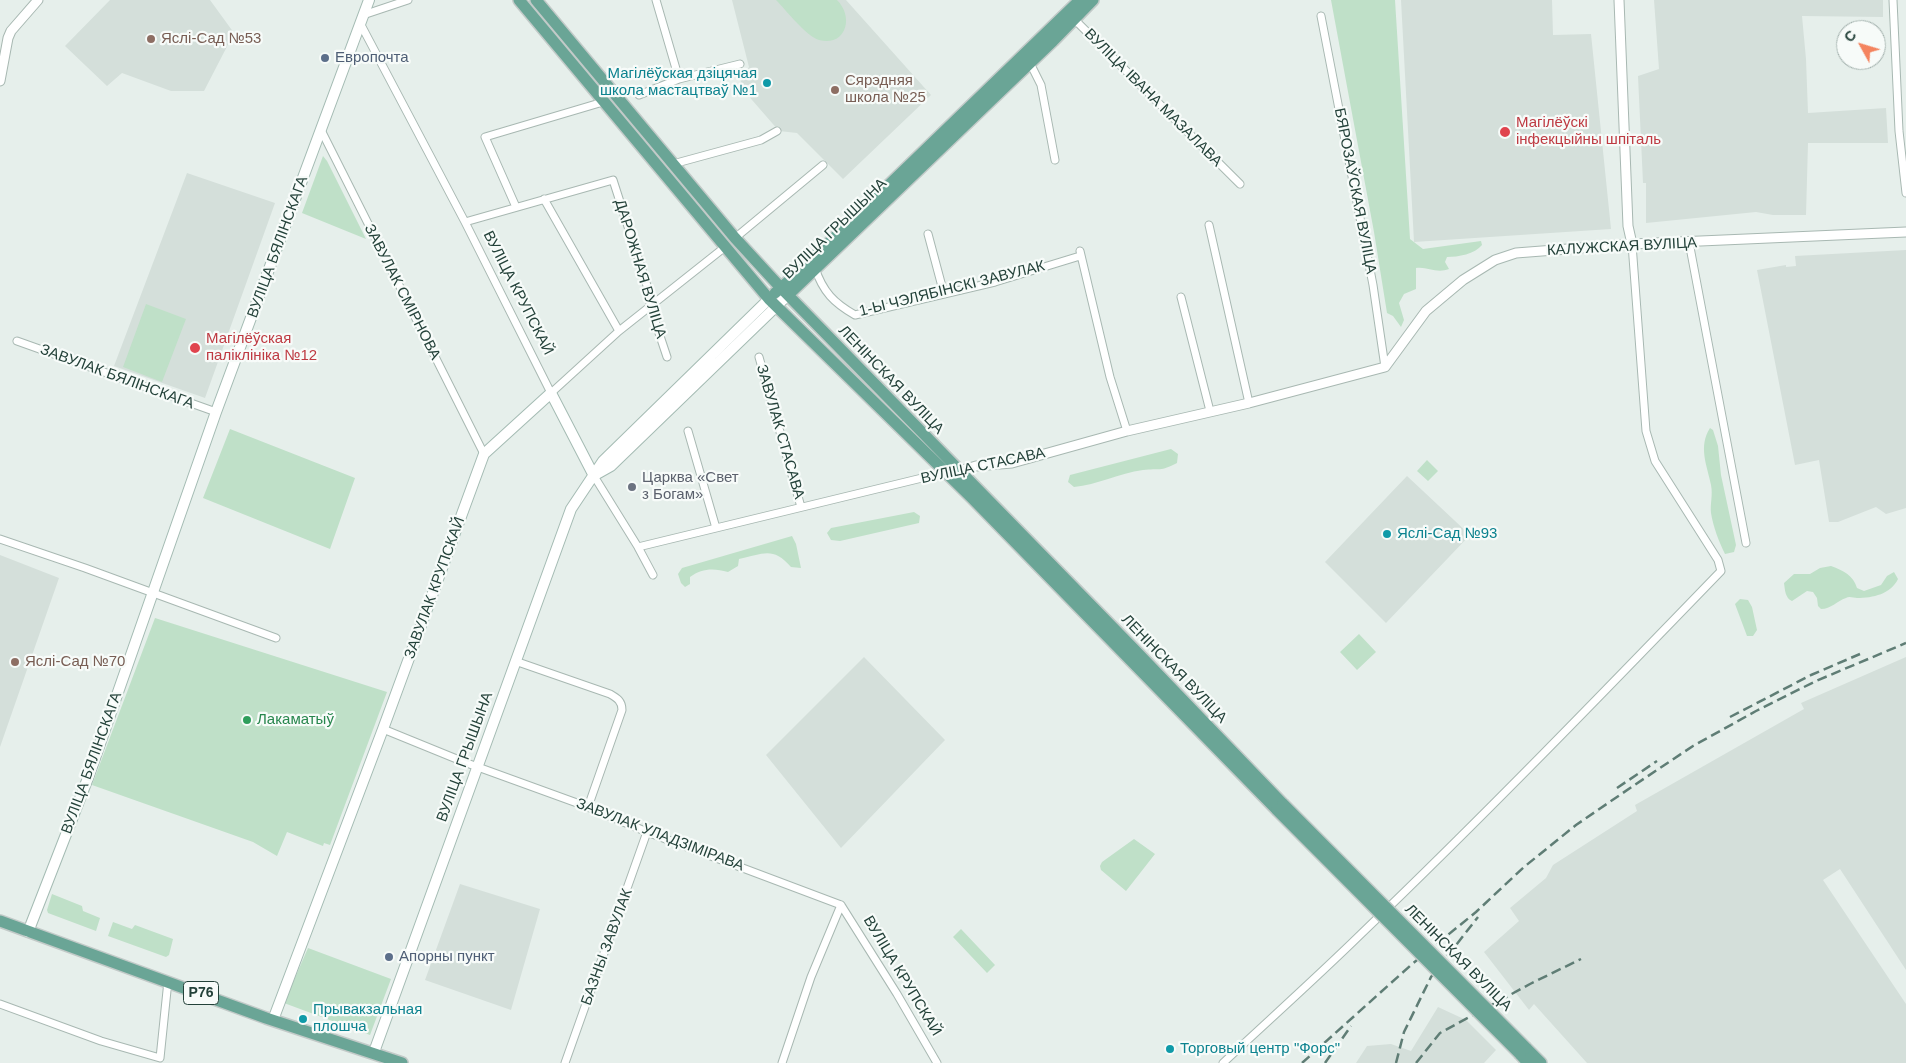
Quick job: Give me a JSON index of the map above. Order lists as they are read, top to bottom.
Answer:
{
  "streets": {
    "main road": [
      "ВУЛІЦА ГРЫШЫНА",
      "ВУЛІЦА БЯЛІНСКАГА",
      "ВУЛІЦА КРУПСКАЙ",
      "ЛЕНІНСКАЯ ВУЛІЦА",
      "ЗАВУЛАК КРУПСКАЙ",
      "Р76"
    ],
    "street": [
      "ВУЛІЦА IВАНА МАЗАЛАВА",
      "БЯРОЗАЎСКАЯ ВУЛІЦА",
      "КАЛУЖСКАЯ ВУЛІЦА",
      "ДАРОЖНАЯ ВУЛІЦА",
      "1-Ы ЧЭЛЯБІНСКІ ЗАВУЛАК",
      "ЗАВУЛАК СМІРНОВА",
      "ЗАВУЛАК БЯЛІНСКАГА",
      "ЗАВУЛАК СТАСАВА",
      "ВУЛІЦА СТАСАВА",
      "ЗАВУЛАК УЛАДЗІМІРАВА",
      "БАЗНЫ ЗАВУЛАК"
    ]
  },
  "crossings": [
    ["ВУЛІЦА IВАНА МАЗАЛАВА", "ВУЛІЦА ГРЫШЫНА"],
    ["БЯРОЗАЎСКАЯ ВУЛІЦА", "КАЛУЖСКАЯ ВУЛІЦА"],
    ["БЯРОЗАЎСКАЯ ВУЛІЦА", "ВУЛІЦА СТАСАВА"],
    ["ВУЛІЦА ГРЫШЫНА", "1-Ы ЧЭЛЯБІНСКІ ЗАВУЛАК"],
    ["ВУЛІЦА ГРЫШЫНА", "ВУЛІЦА КРУПСКАЙ"],
    ["ВУЛІЦА ГРЫШЫНА", "ЛЕНІНСКАЯ ВУЛІЦА"],
    ["ВУЛІЦА ГРЫШЫНА", "ЗАВУЛАК УЛАДЗІМІРАВА"],
    ["ВУЛІЦА ГРЫШЫНА", "Р76"],
    ["ВУЛІЦА БЯЛІНСКАГА", "ЗАВУЛАК СМІРНОВА"],
    ["ВУЛІЦА БЯЛІНСКАГА", "ВУЛІЦА КРУПСКАЙ"],
    ["ВУЛІЦА БЯЛІНСКАГА", "ЗАВУЛАК БЯЛІНСКАГА"],
    ["ВУЛІЦА БЯЛІНСКАГА", "Р76"],
    ["КАЛУЖСКАЯ ВУЛІЦА", "ВУЛІЦА СТАСАВА"],
    ["ДАРОЖНАЯ ВУЛІЦА", "ЗАВУЛАК КРУПСКАЙ"],
    ["1-Ы ЧЭЛЯБІНСКІ ЗАВУЛАК", "ВУЛІЦА СТАСАВА"],
    ["ЗАВУЛАК СМІРНОВА", "ЗАВУЛАК КРУПСКАЙ"],
    ["ВУЛІЦА КРУПСКАЙ", "ВУЛІЦА СТАСАВА"],
    ["ВУЛІЦА КРУПСКАЙ", "ЗАВУЛАК КРУПСКАЙ"],
    ["ВУЛІЦА КРУПСКАЙ", "ЗАВУЛАК УЛАДЗІМІРАВА"],
    ["ЛЕНІНСКАЯ ВУЛІЦА", "ВУЛІЦА СТАСАВА"],
    ["ЗАВУЛАК СТАСАВА", "ВУЛІЦА СТАСАВА"],
    ["ЗАВУЛАК КРУПСКАЙ", "ЗАВУЛАК УЛАДЗІМІРАВА"],
    ["ЗАВУЛАК КРУПСКАЙ", "Р76"],
    ["ЗАВУЛАК УЛАДЗІМІРАВА", "БАЗНЫ ЗАВУЛАК"]
  ],
  "places": [
    "Яслі-Сад №53",
    "Европочта",
    "Магілёўская дзіцячая школа мастацтваў №1",
    "Сярэдняя школа №25",
    "Магілёўскі інфекцыйны шпіталь",
    "Магілёўская паліклініка №12",
    "Царква «Свет з Богам»",
    "Яслі-Сад №93",
    "Яслі-Сад №70",
    "Лакаматыў",
    "Апорны пункт",
    "Прывакзальная плошча",
    "Торговый центр \"Форс\""
  ],
  "north": "top left"
}
